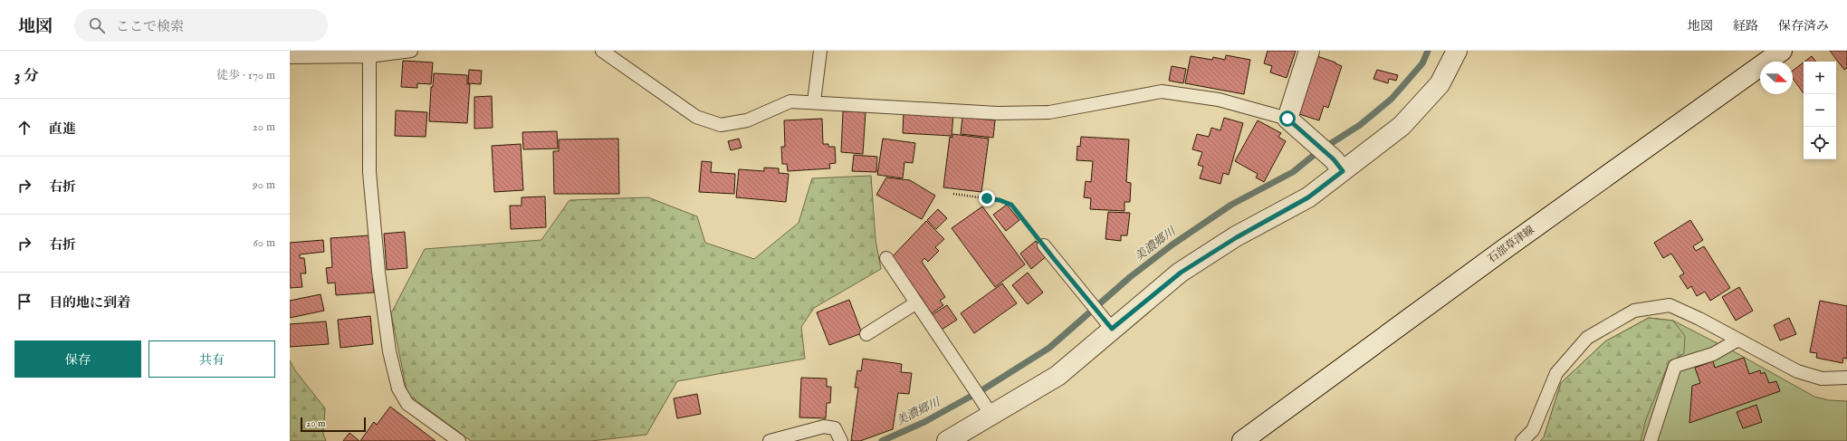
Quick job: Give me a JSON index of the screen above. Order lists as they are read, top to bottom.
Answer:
{
  "streets": {
    "street": ["石部草津線"]
  },
  "water": ["美濃郷川"],
  "scale_bar": "20 m",
  "north": "right",
  "page": {
    "header": "地図",
    "search": "ここで検索",
    "nav": ["地図", "経路", "保存済み"],
    "heading": ["3 分", "徒歩 · 170 m"],
    "map_buttons": ["+", "−"],
    "list": [
      ["直進", "20 m"],
      ["右折", "90 m"],
      ["右折", "60 m"],
      "目的地に到着"
    ],
    "buttons": ["保存", "共有"],
    "scale": "20 m"
  }
}
